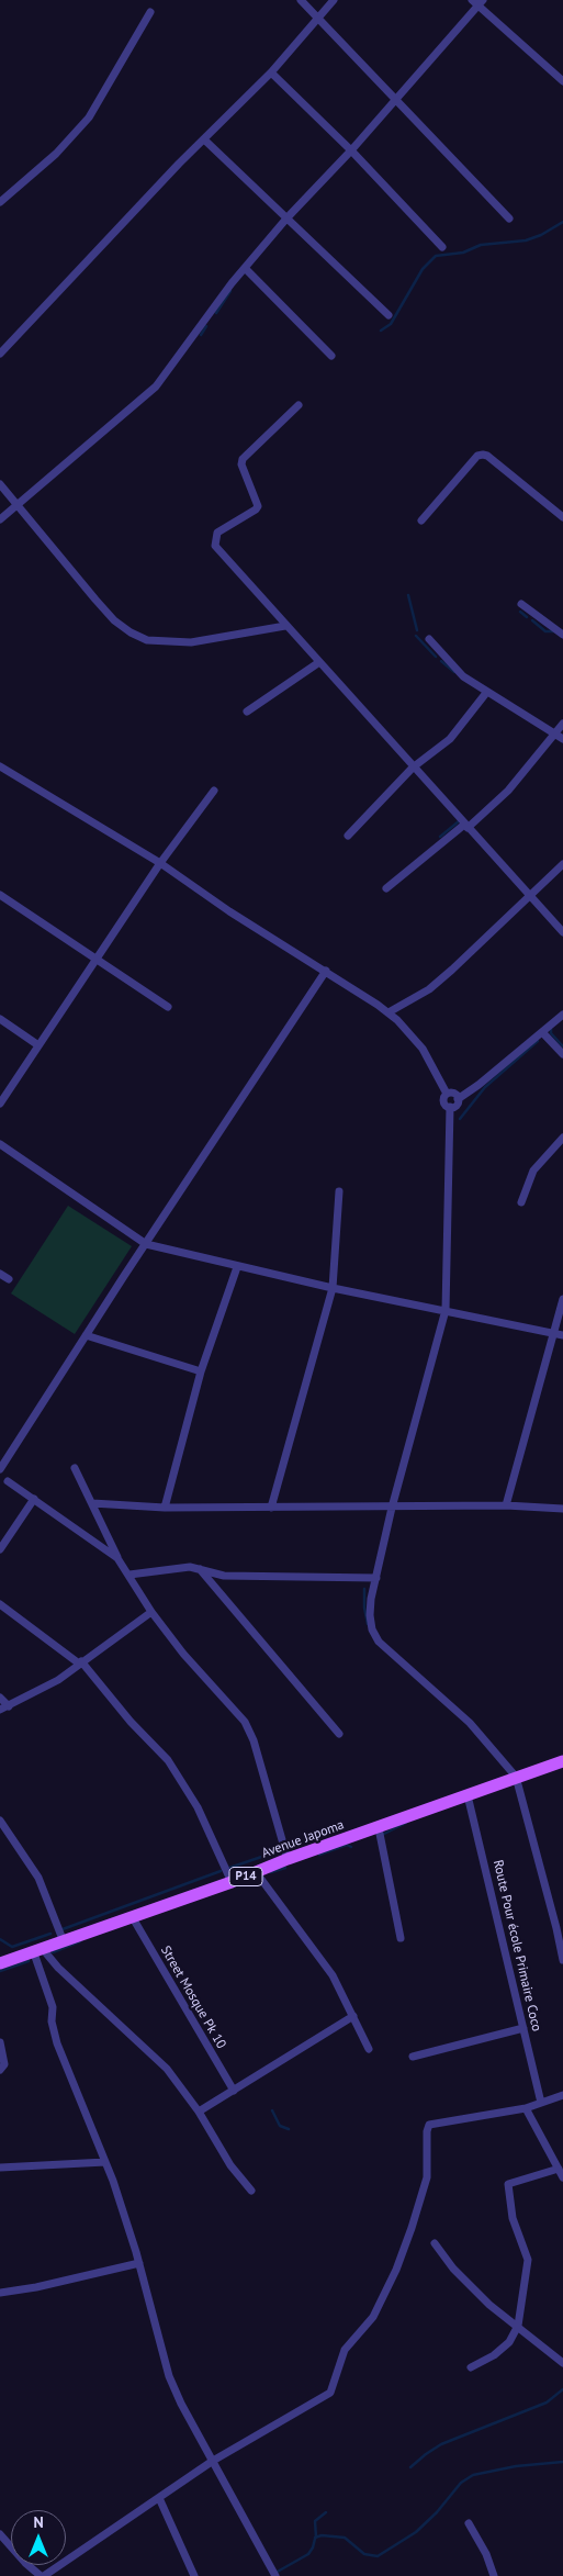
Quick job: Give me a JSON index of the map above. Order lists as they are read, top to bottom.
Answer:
{
  "streets": {
    "main road": ["Avenue Japoma", "P14"],
    "street": ["Route Pour école Primaire Coco", "Street Mosque Pk 10"]
  },
  "crossings": [
    ["Avenue Japoma", "P14"],
    ["Avenue Japoma", "Route Pour école Primaire Coco"],
    ["Avenue Japoma", "Street Mosque Pk 10"]
  ],
  "north": "top"
}
